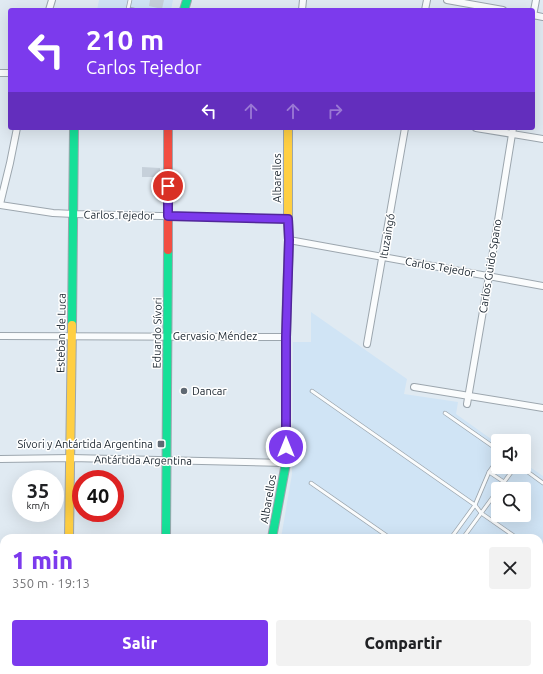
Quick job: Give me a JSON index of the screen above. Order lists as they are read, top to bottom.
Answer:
{
  "streets": {
    "street": [
      "Albarellos",
      "Carlos Tejedor",
      "Ituzaingó",
      "Carlos Guido Spano",
      "Esteban de Luca",
      "Eduardo Sívori",
      "Gervasio Méndez",
      "Antártida Argentina"
    ]
  },
  "crossings": [
    ["Albarellos", "Carlos Tejedor"],
    ["Albarellos", "Gervasio Méndez"],
    ["Albarellos", "Antártida Argentina"],
    ["Carlos Tejedor", "Ituzaingó"],
    ["Carlos Tejedor", "Carlos Guido Spano"],
    ["Carlos Tejedor", "Esteban de Luca"],
    ["Carlos Tejedor", "Eduardo Sívori"],
    ["Esteban de Luca", "Gervasio Méndez"],
    ["Esteban de Luca", "Antártida Argentina"],
    ["Eduardo Sívori", "Gervasio Méndez"],
    ["Eduardo Sívori", "Antártida Argentina"]
  ],
  "places": {
    "other": ["Dancar"],
    "transit": ["Sívori y Antártida Argentina"]
  },
  "page": {
    "turn": ["210 m", "Carlos Tejedor"],
    "speed": "35 km/h",
    "limit": "40",
    "heading": ["1 min", "350 m · 19:13"],
    "buttons": ["Salir", "Compartir"]
  }
}
